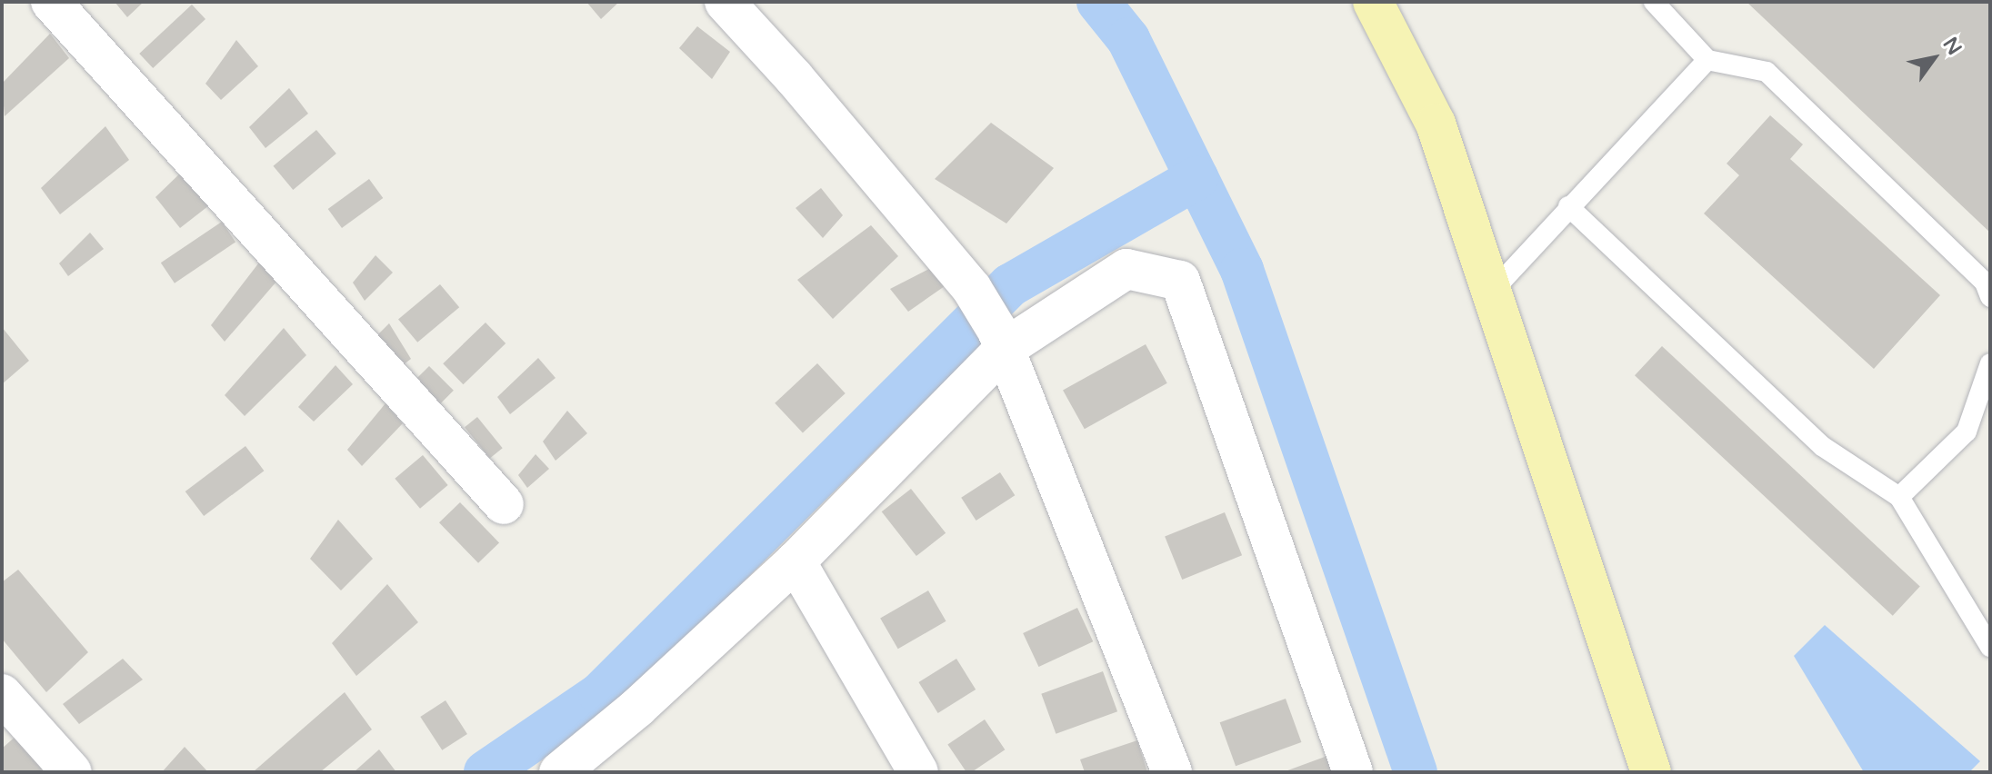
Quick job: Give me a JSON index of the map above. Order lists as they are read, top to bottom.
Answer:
{
  "north": "top right"
}
